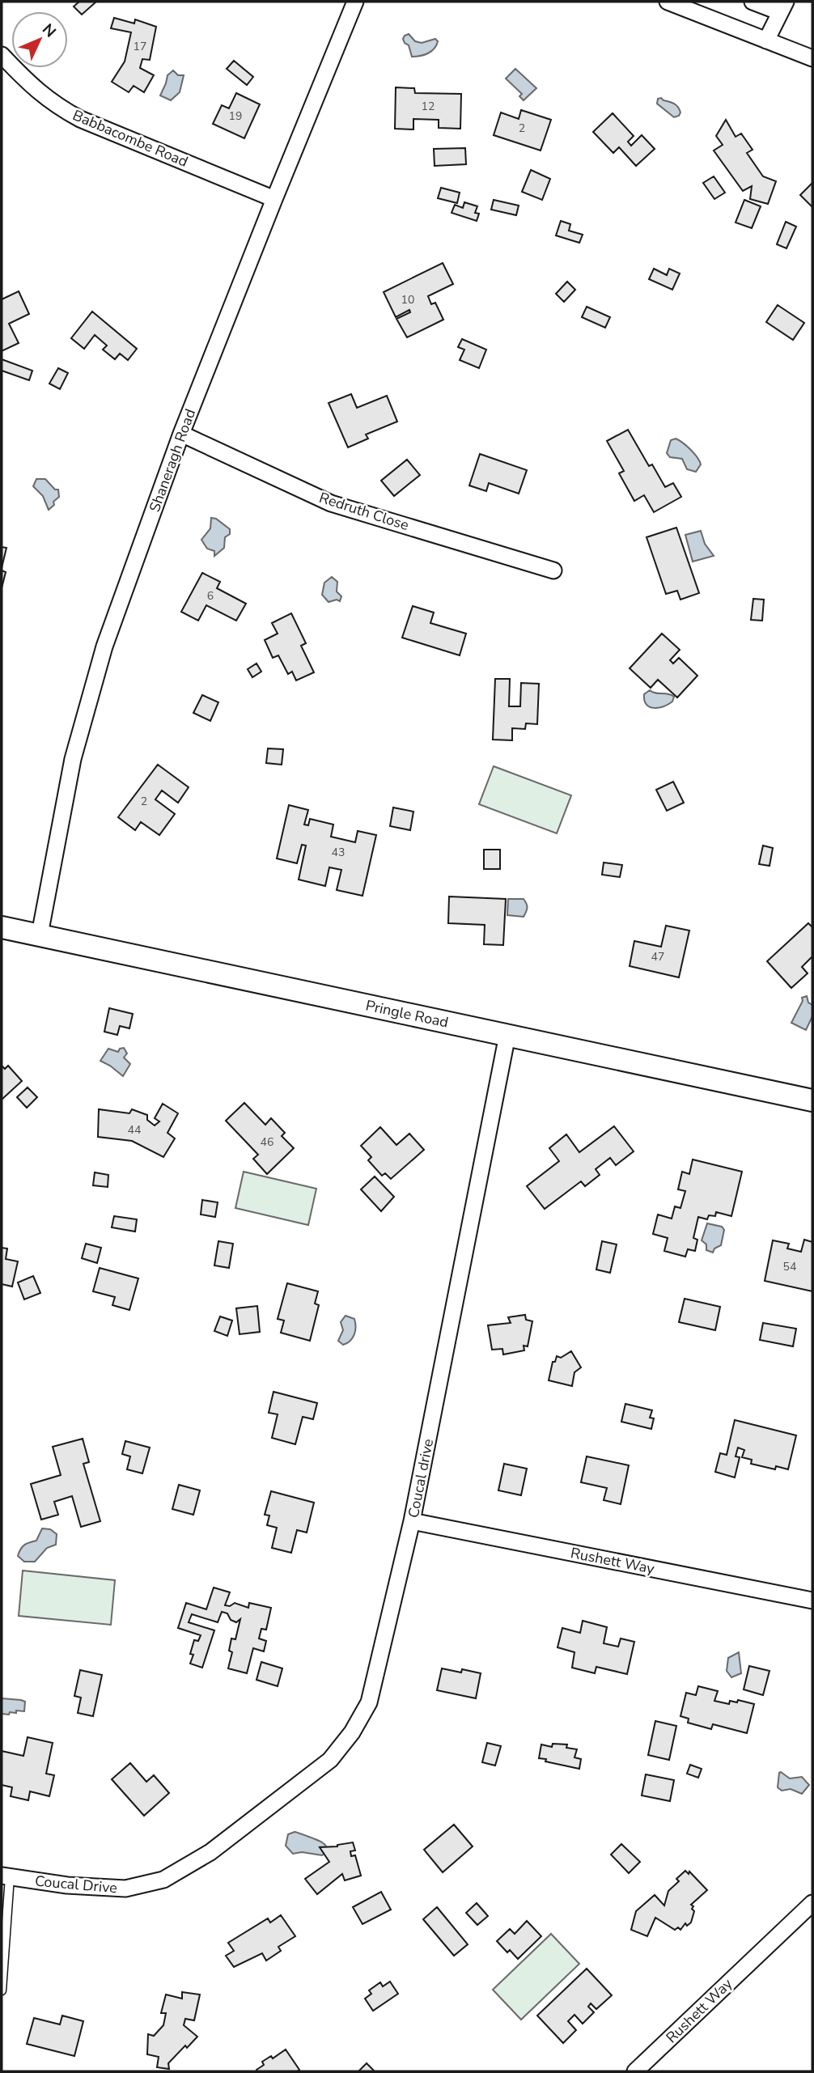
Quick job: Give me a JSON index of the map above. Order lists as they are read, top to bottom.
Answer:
{
  "streets": {
    "street": [
      "Babbacombe Road",
      "Shaneragh Road",
      "Redruth Close",
      "Pringle Road",
      "Coucal drive",
      "Rushett Way",
      "Coucal Drive"
    ]
  },
  "crossings": [
    ["Babbacombe Road", "Shaneragh Road"],
    ["Shaneragh Road", "Redruth Close"],
    ["Shaneragh Road", "Pringle Road"],
    ["Pringle Road", "Coucal drive"],
    ["Coucal drive", "Rushett Way"],
    ["Coucal drive", "Coucal Drive"]
  ],
  "house_numbers": [
    "17",
    "12",
    "19",
    "2",
    "10",
    "6",
    "2",
    "43",
    "47",
    "44",
    "46",
    "54"
  ],
  "north": "top right"
}
